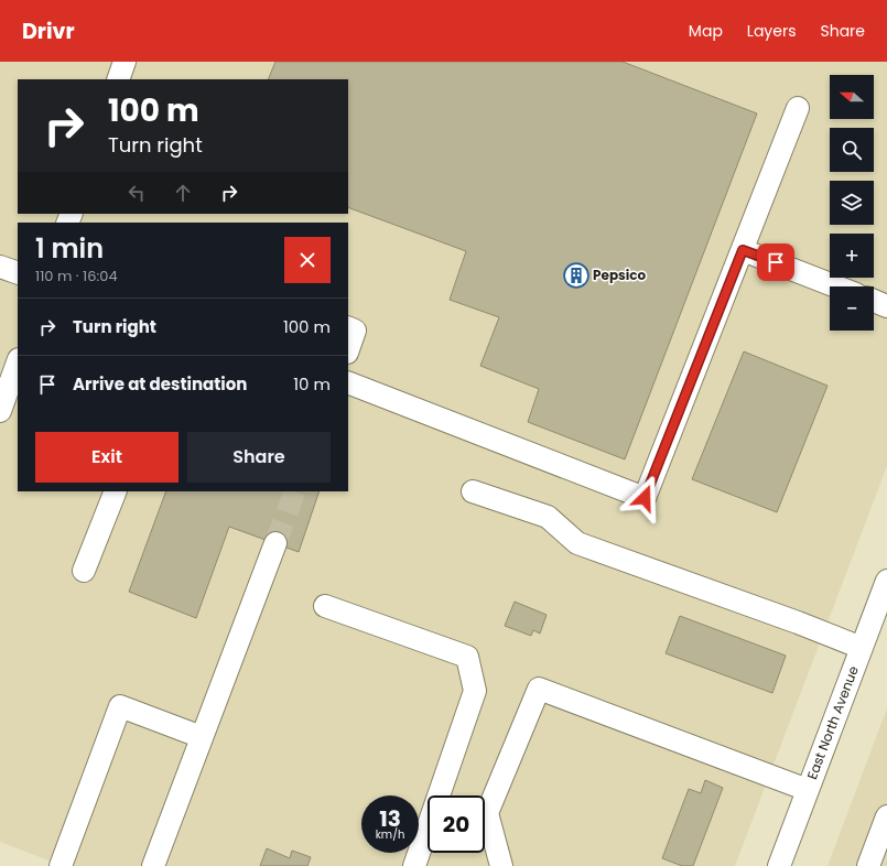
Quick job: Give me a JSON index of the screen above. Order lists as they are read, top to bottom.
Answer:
{
  "streets": {
    "street": ["East North Avenue"]
  },
  "places": {
    "building": ["Pepsico"]
  },
  "north": "left",
  "page": {
    "header": "Drivr",
    "nav": ["Map", "Layers", "Share"],
    "map_buttons": ["+", "−"],
    "turn": ["100 m", "Turn right"],
    "heading": ["1 min", "110 m · 16:04"],
    "list": [
      {
        "name": "Turn right",
        "value": "100 m"
      },
      {
        "name": "Arrive at destination",
        "value": "10 m"
      }
    ],
    "buttons": ["Exit", "Share"],
    "speed": "13 km/h",
    "limit": "20"
  }
}
